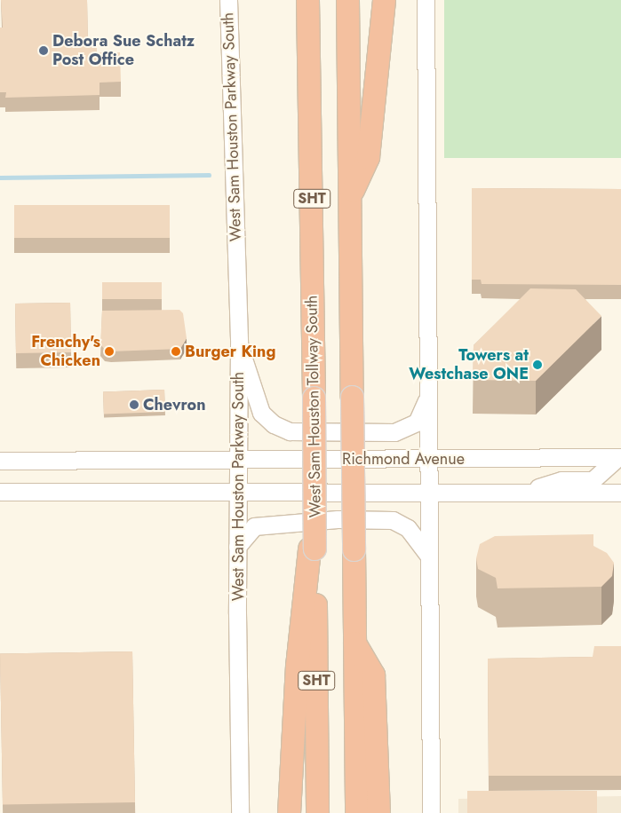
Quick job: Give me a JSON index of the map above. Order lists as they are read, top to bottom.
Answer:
{
  "streets": {
    "highway": ["SHT", "West Sam Houston Tollway South"],
    "main road": ["West Sam Houston Parkway South", "Richmond Avenue"]
  },
  "crossings": [
    ["West Sam Houston Parkway South", "Richmond Avenue"],
    ["SHT", "West Sam Houston Tollway South"]
  ],
  "places": [
    "Debora Sue Schatz Post Office",
    "Frenchy's Chicken",
    "Burger King",
    "Towers at Westchase ONE",
    "Chevron"
  ]
}
